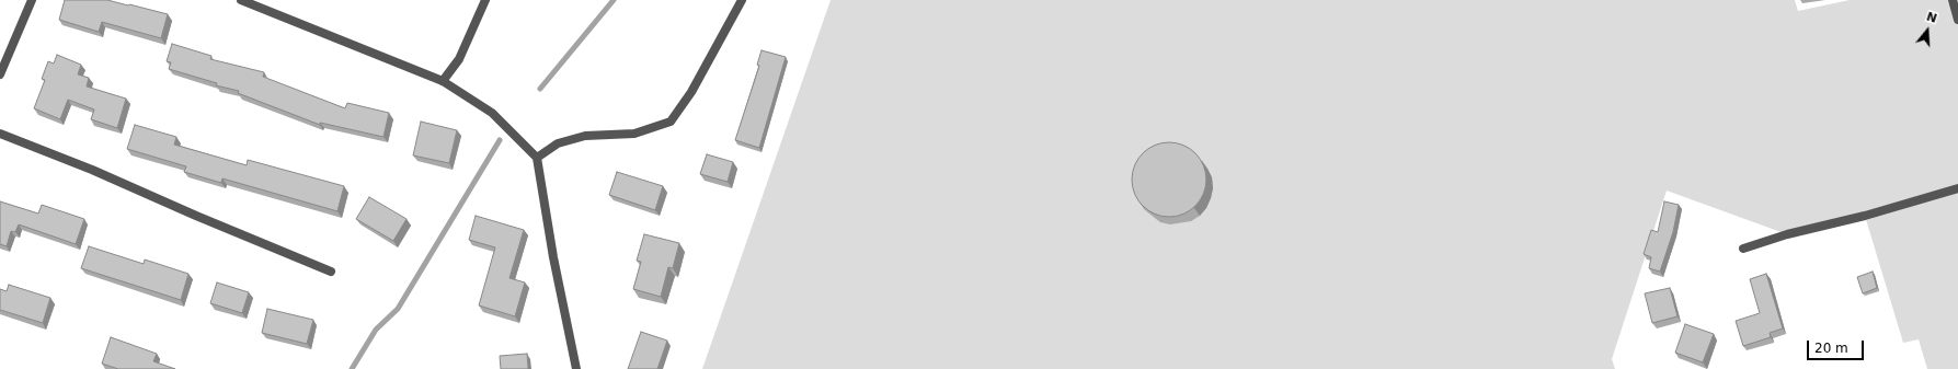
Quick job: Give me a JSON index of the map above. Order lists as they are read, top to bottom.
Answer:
{
  "scale_bar": "20 m",
  "north": "top"
}
